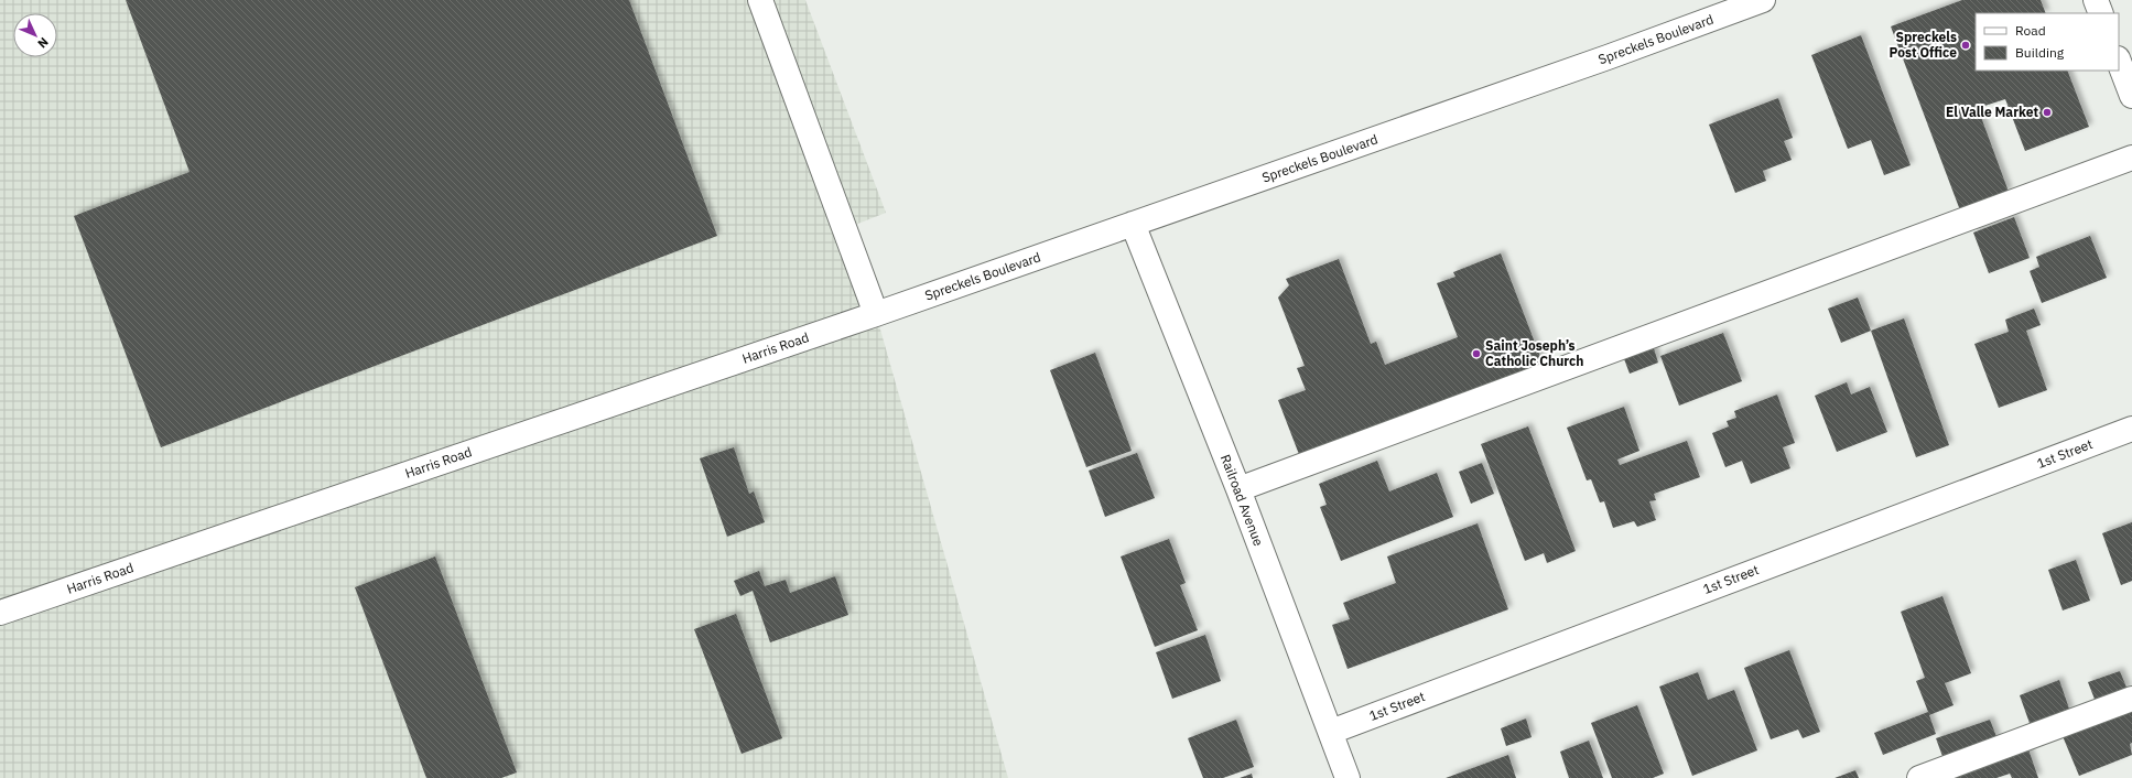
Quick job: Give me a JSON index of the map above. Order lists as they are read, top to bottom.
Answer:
{
  "streets": {
    "street": [
      "Spreckels Boulevard",
      "Harris Road",
      "1st Street",
      "Railroad Avenue"
    ]
  },
  "crossings": [
    ["Spreckels Boulevard", "Harris Road"],
    ["Spreckels Boulevard", "Railroad Avenue"],
    ["1st Street", "Railroad Avenue"]
  ],
  "places": ["Spreckels Post Office", "El Valle Market", "Saint Joseph’s Catholic Church"],
  "legend": ["Road", "Building"],
  "north": "bottom right"
}
